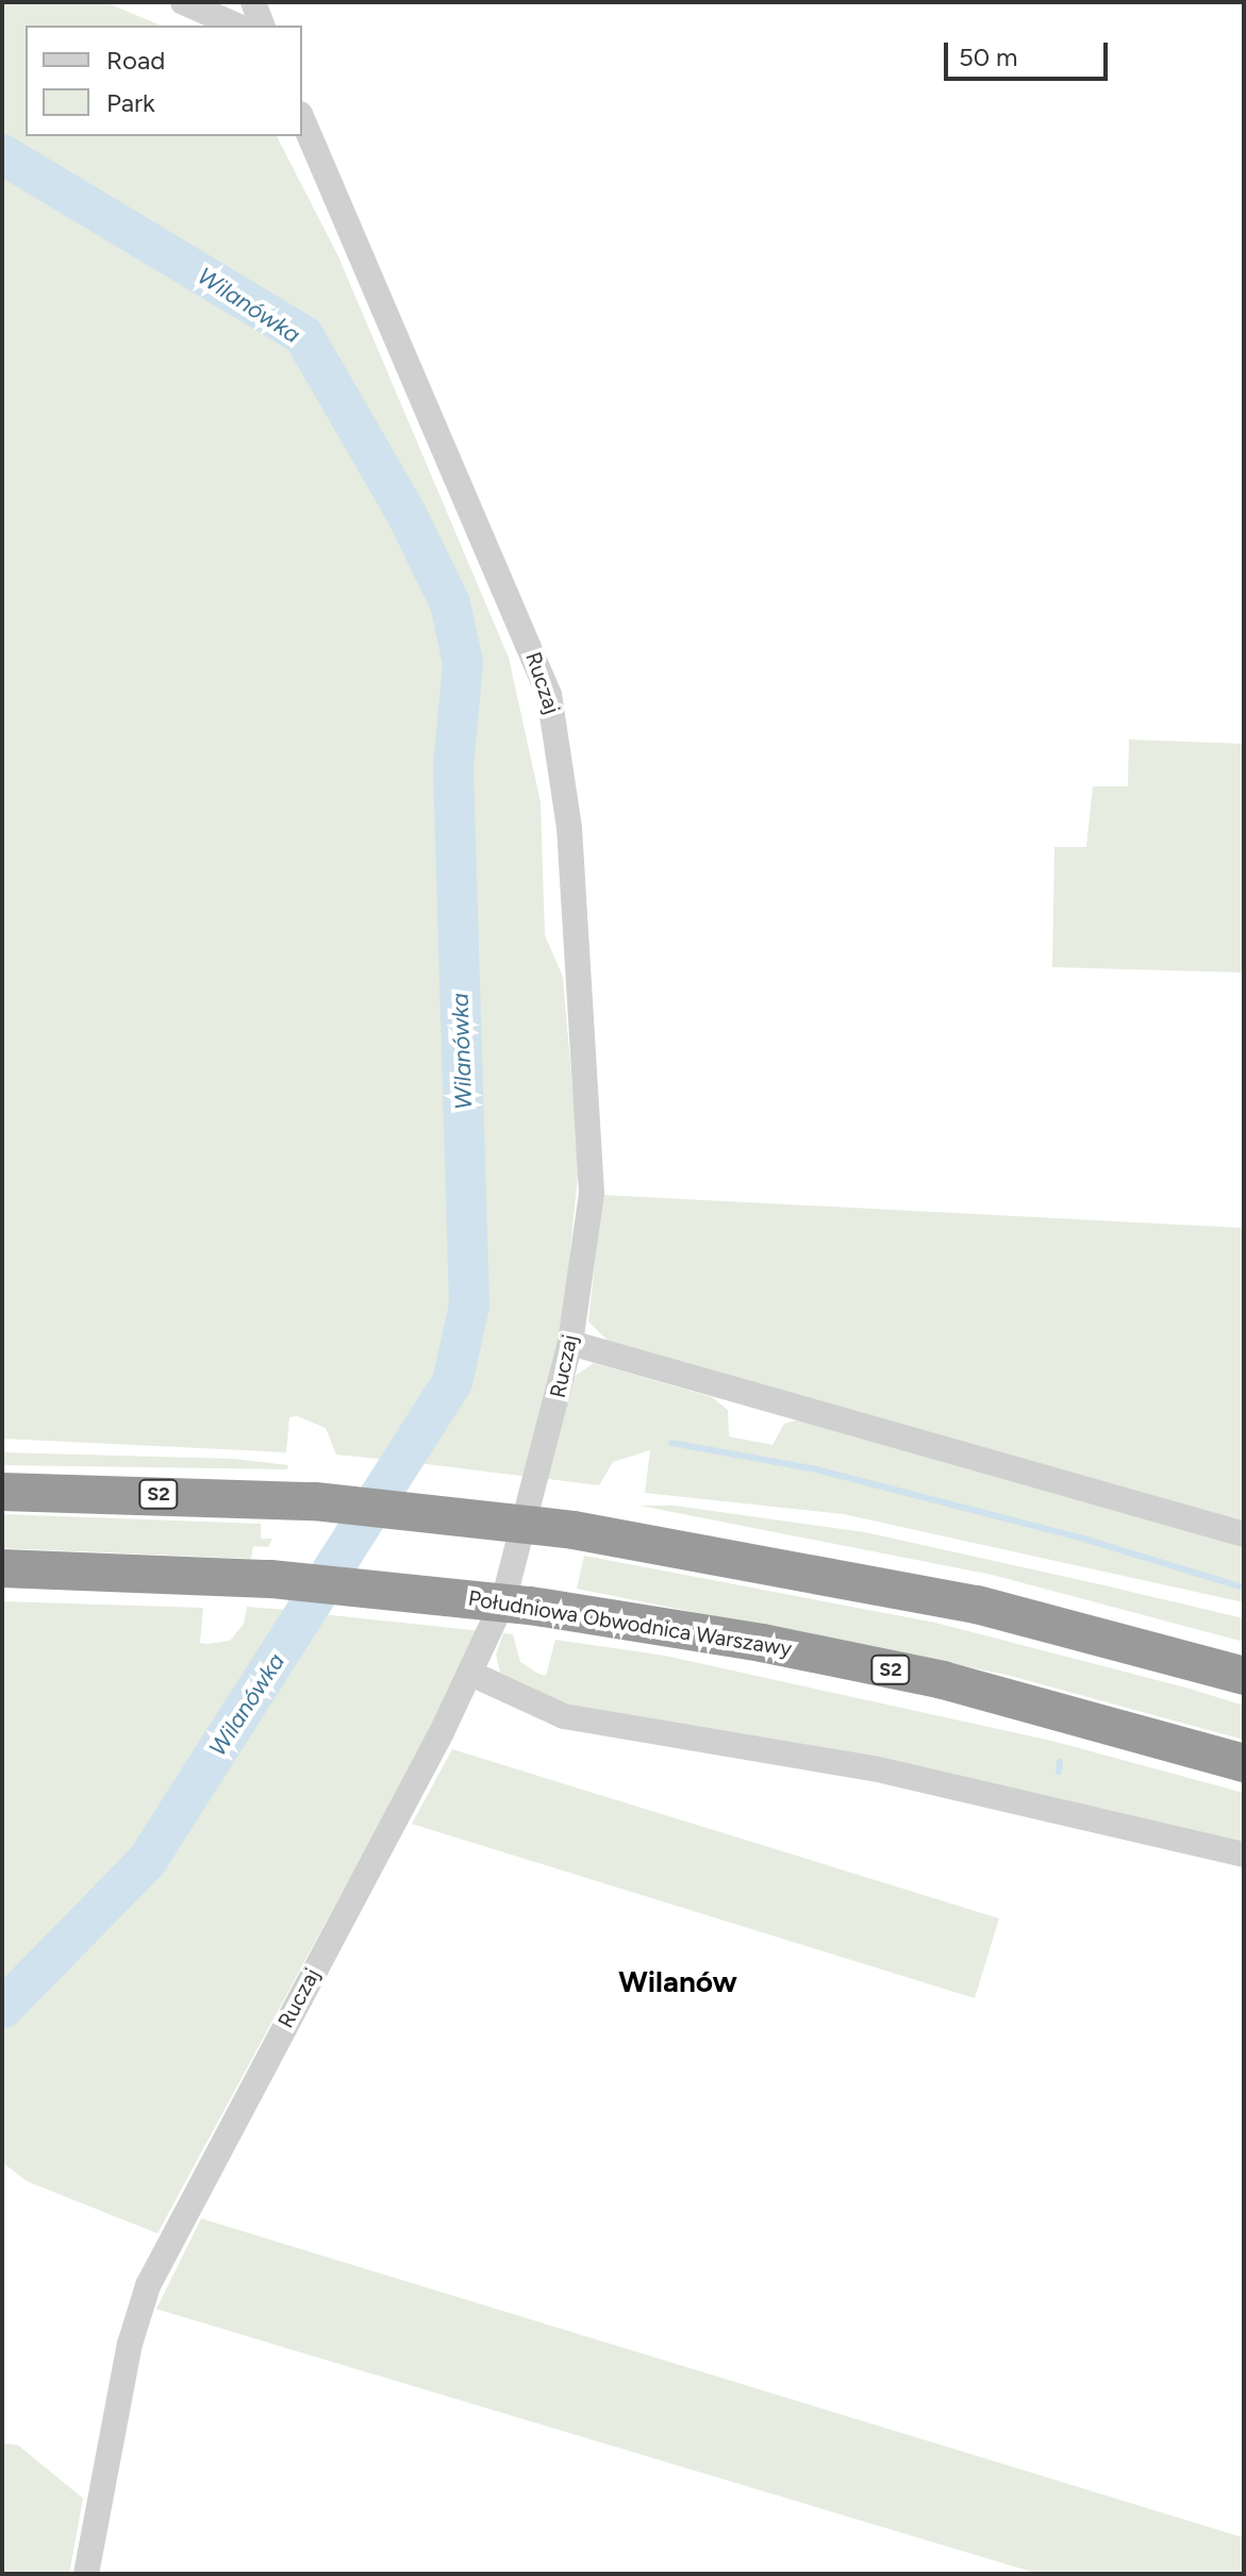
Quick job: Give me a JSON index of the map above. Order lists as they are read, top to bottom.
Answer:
{
  "streets": {
    "highway": ["S2", "Południowa Obwodnica Warszawy"],
    "street": ["Ruczaj"]
  },
  "districts": ["Wilanów"],
  "water": ["Wilanówka"],
  "legend": ["Road", "Park"],
  "scale_bar": "50 m"
}
